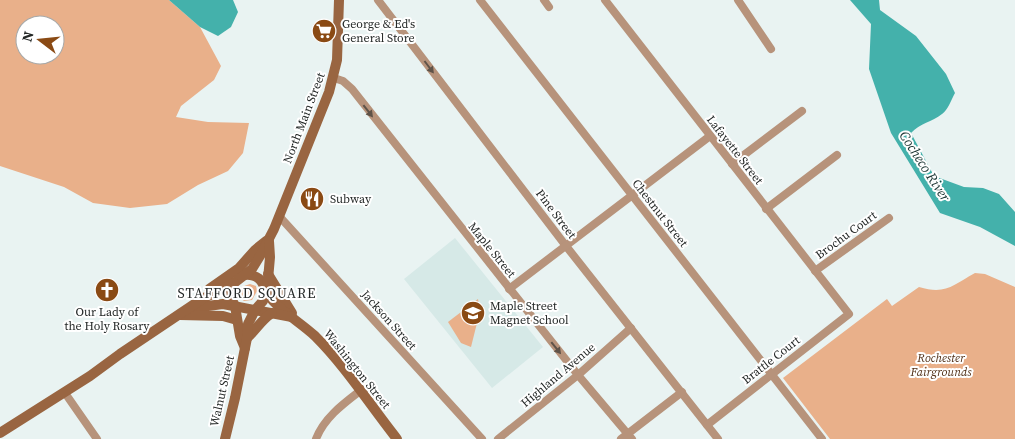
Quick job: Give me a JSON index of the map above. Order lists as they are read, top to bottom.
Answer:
{
  "streets": {
    "main road": ["North Main Street", "Washington Street", "Walnut Street"],
    "street": [
      "Lafayette Street",
      "Chestnut Street",
      "Pine Street",
      "Brochu Court",
      "Maple Street",
      "Jackson Street",
      "Brattle Court",
      "Highland Avenue"
    ]
  },
  "crossings": [
    ["North Main Street", "Maple Street"],
    ["North Main Street", "Jackson Street"],
    ["North Main Street", "Washington Street"],
    ["North Main Street", "Walnut Street"],
    ["Lafayette Street", "Brochu Court"],
    ["Lafayette Street", "Brattle Court"],
    ["Chestnut Street", "Brattle Court"],
    ["Pine Street", "Brattle Court"],
    ["Pine Street", "Highland Avenue"],
    ["Maple Street", "Highland Avenue"],
    ["Washington Street", "Walnut Street"]
  ],
  "one_way": ["Pine Street", "Maple Street"],
  "districts": ["STAFFORD SQUARE"],
  "water": ["Cocheco River"],
  "parks": ["Rochester Fairgrounds"],
  "places": {
    "supermarket": ["George & Ed's General Store"],
    "restaurant": ["Subway"],
    "church": ["Our Lady of the Holy Rosary"],
    "school or university": ["Maple Street Magnet School"]
  },
  "north": "left"
}
